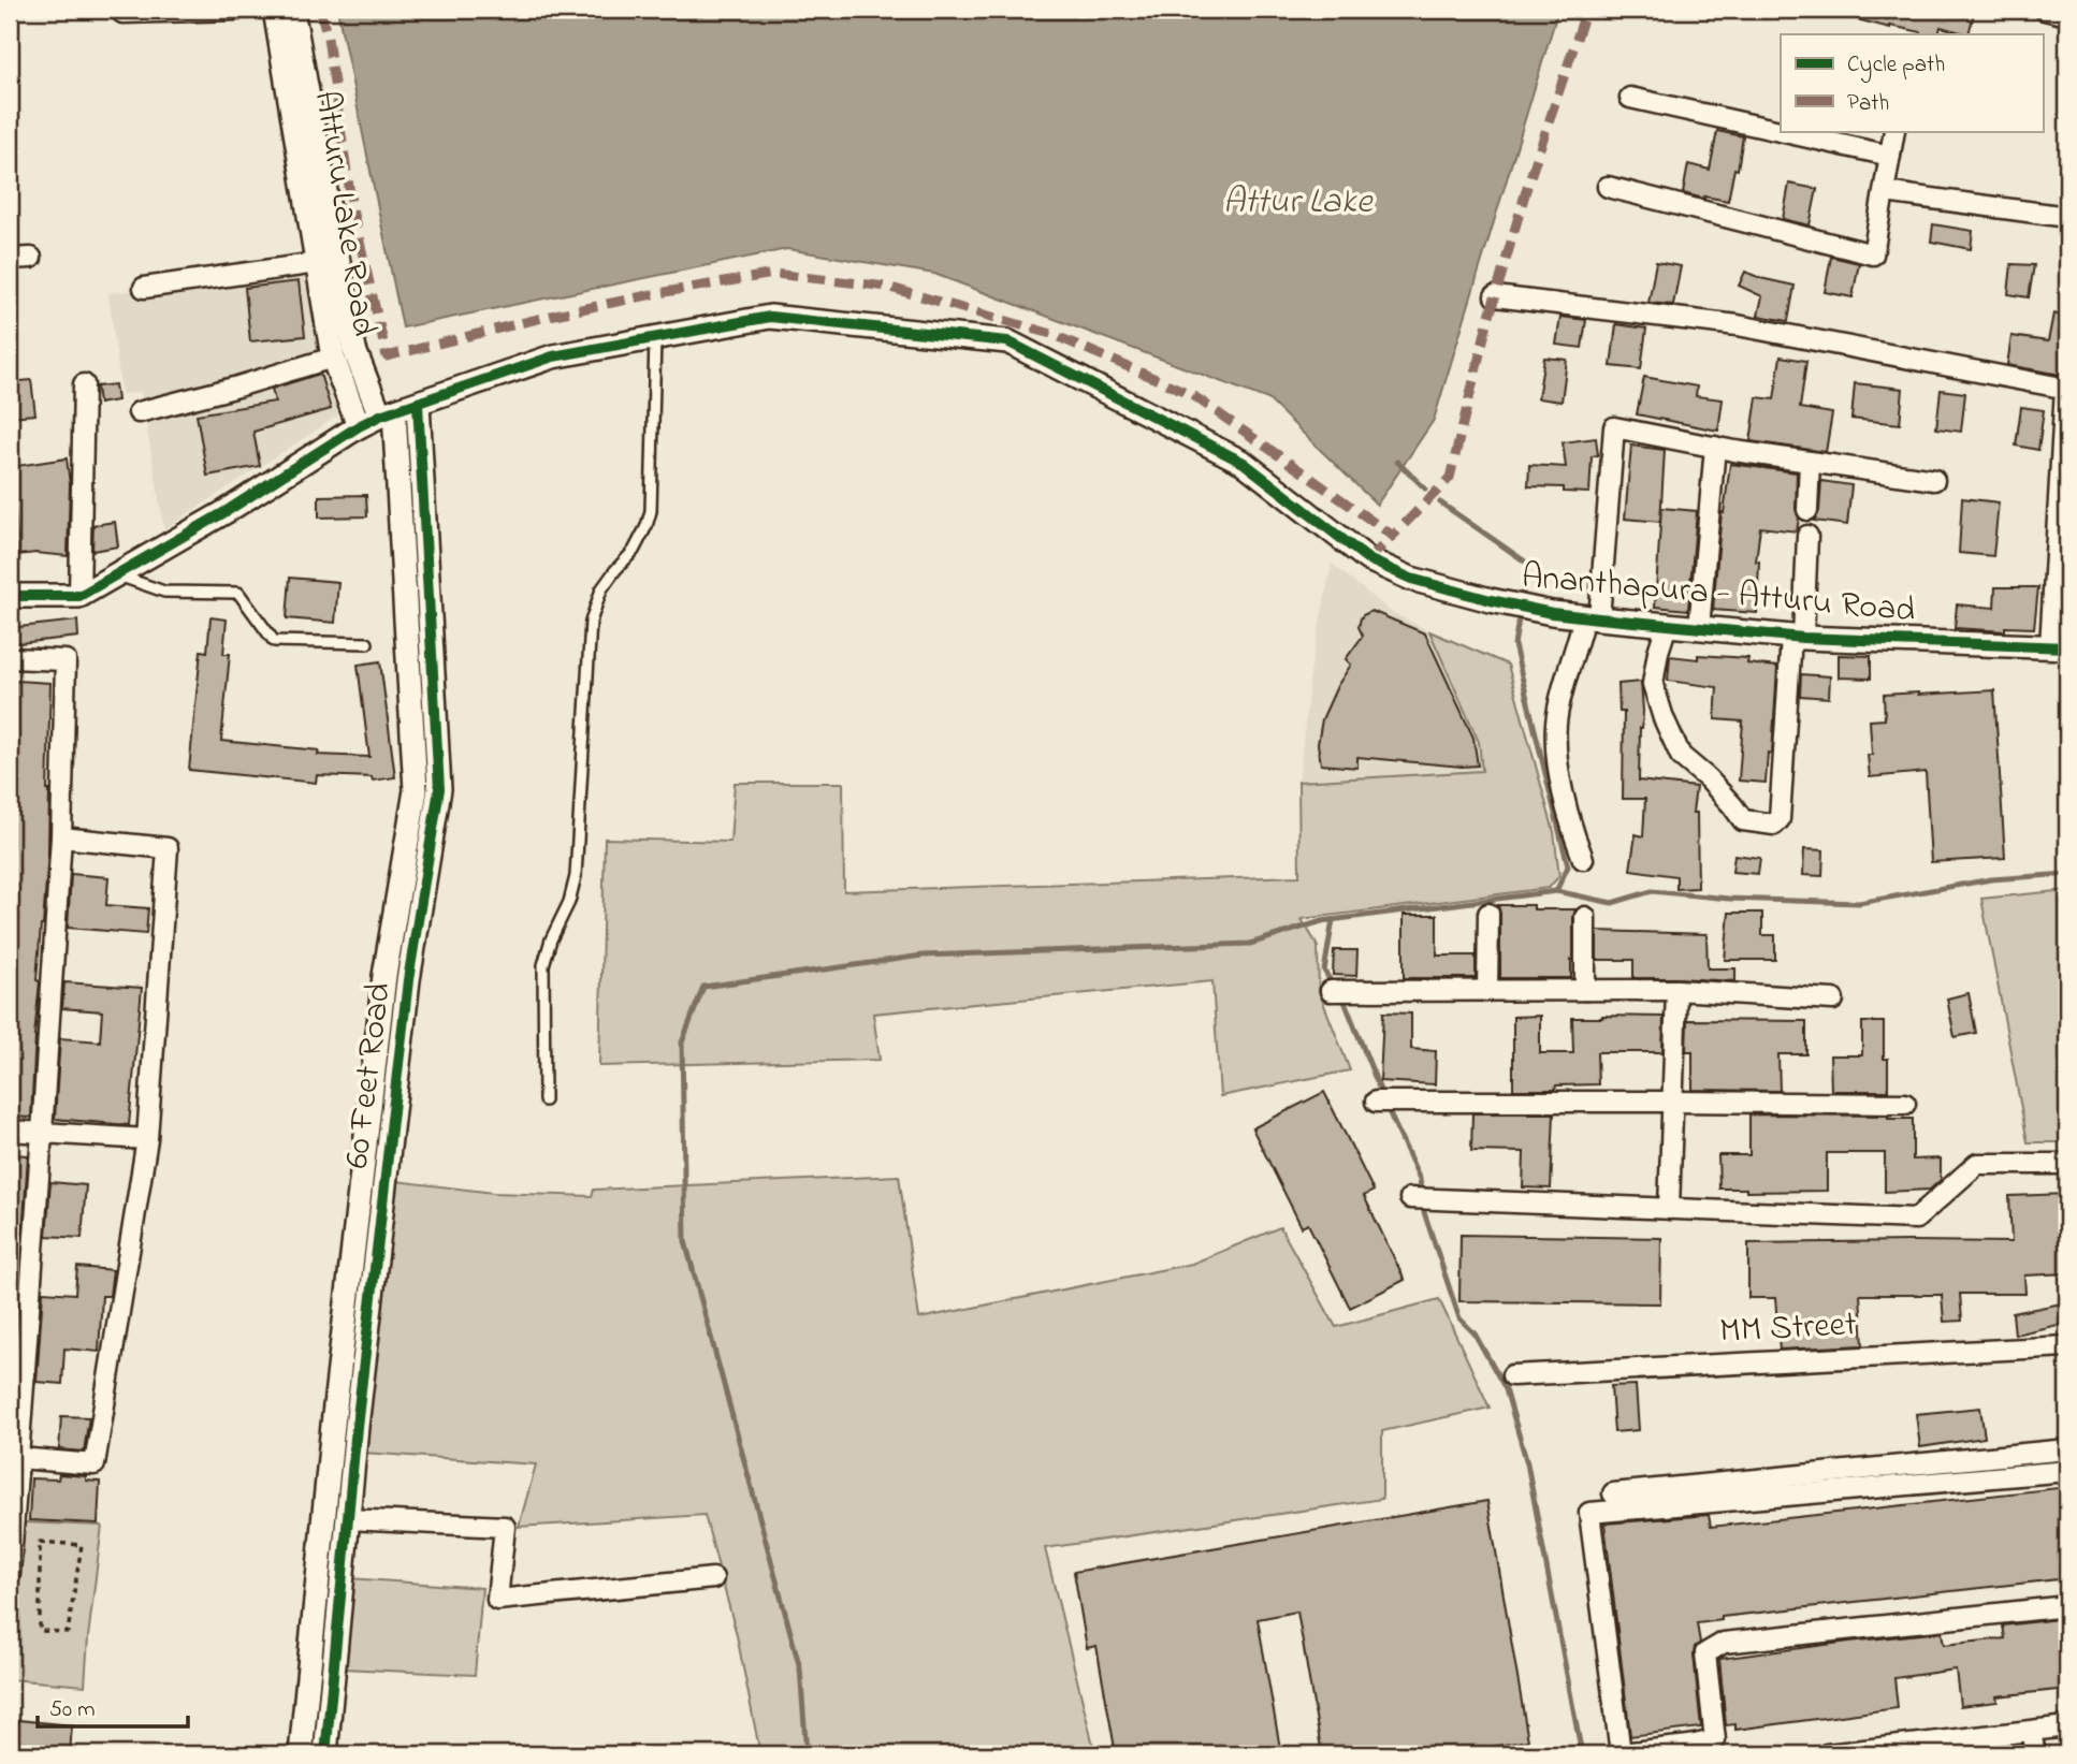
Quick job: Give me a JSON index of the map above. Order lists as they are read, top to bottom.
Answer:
{
  "streets": {
    "street": [
      "Atturu Lake Road",
      "Ananthapura - Atturu Road",
      "60 Feet Road",
      "MM Street"
    ]
  },
  "crossings": [
    ["Atturu Lake Road", "Ananthapura - Atturu Road"],
    ["Atturu Lake Road", "60 Feet Road"],
    ["Ananthapura - Atturu Road", "60 Feet Road"]
  ],
  "water": ["Attur Lake"],
  "legend": ["Cycle path", "Path"],
  "scale_bar": "50 m"
}
